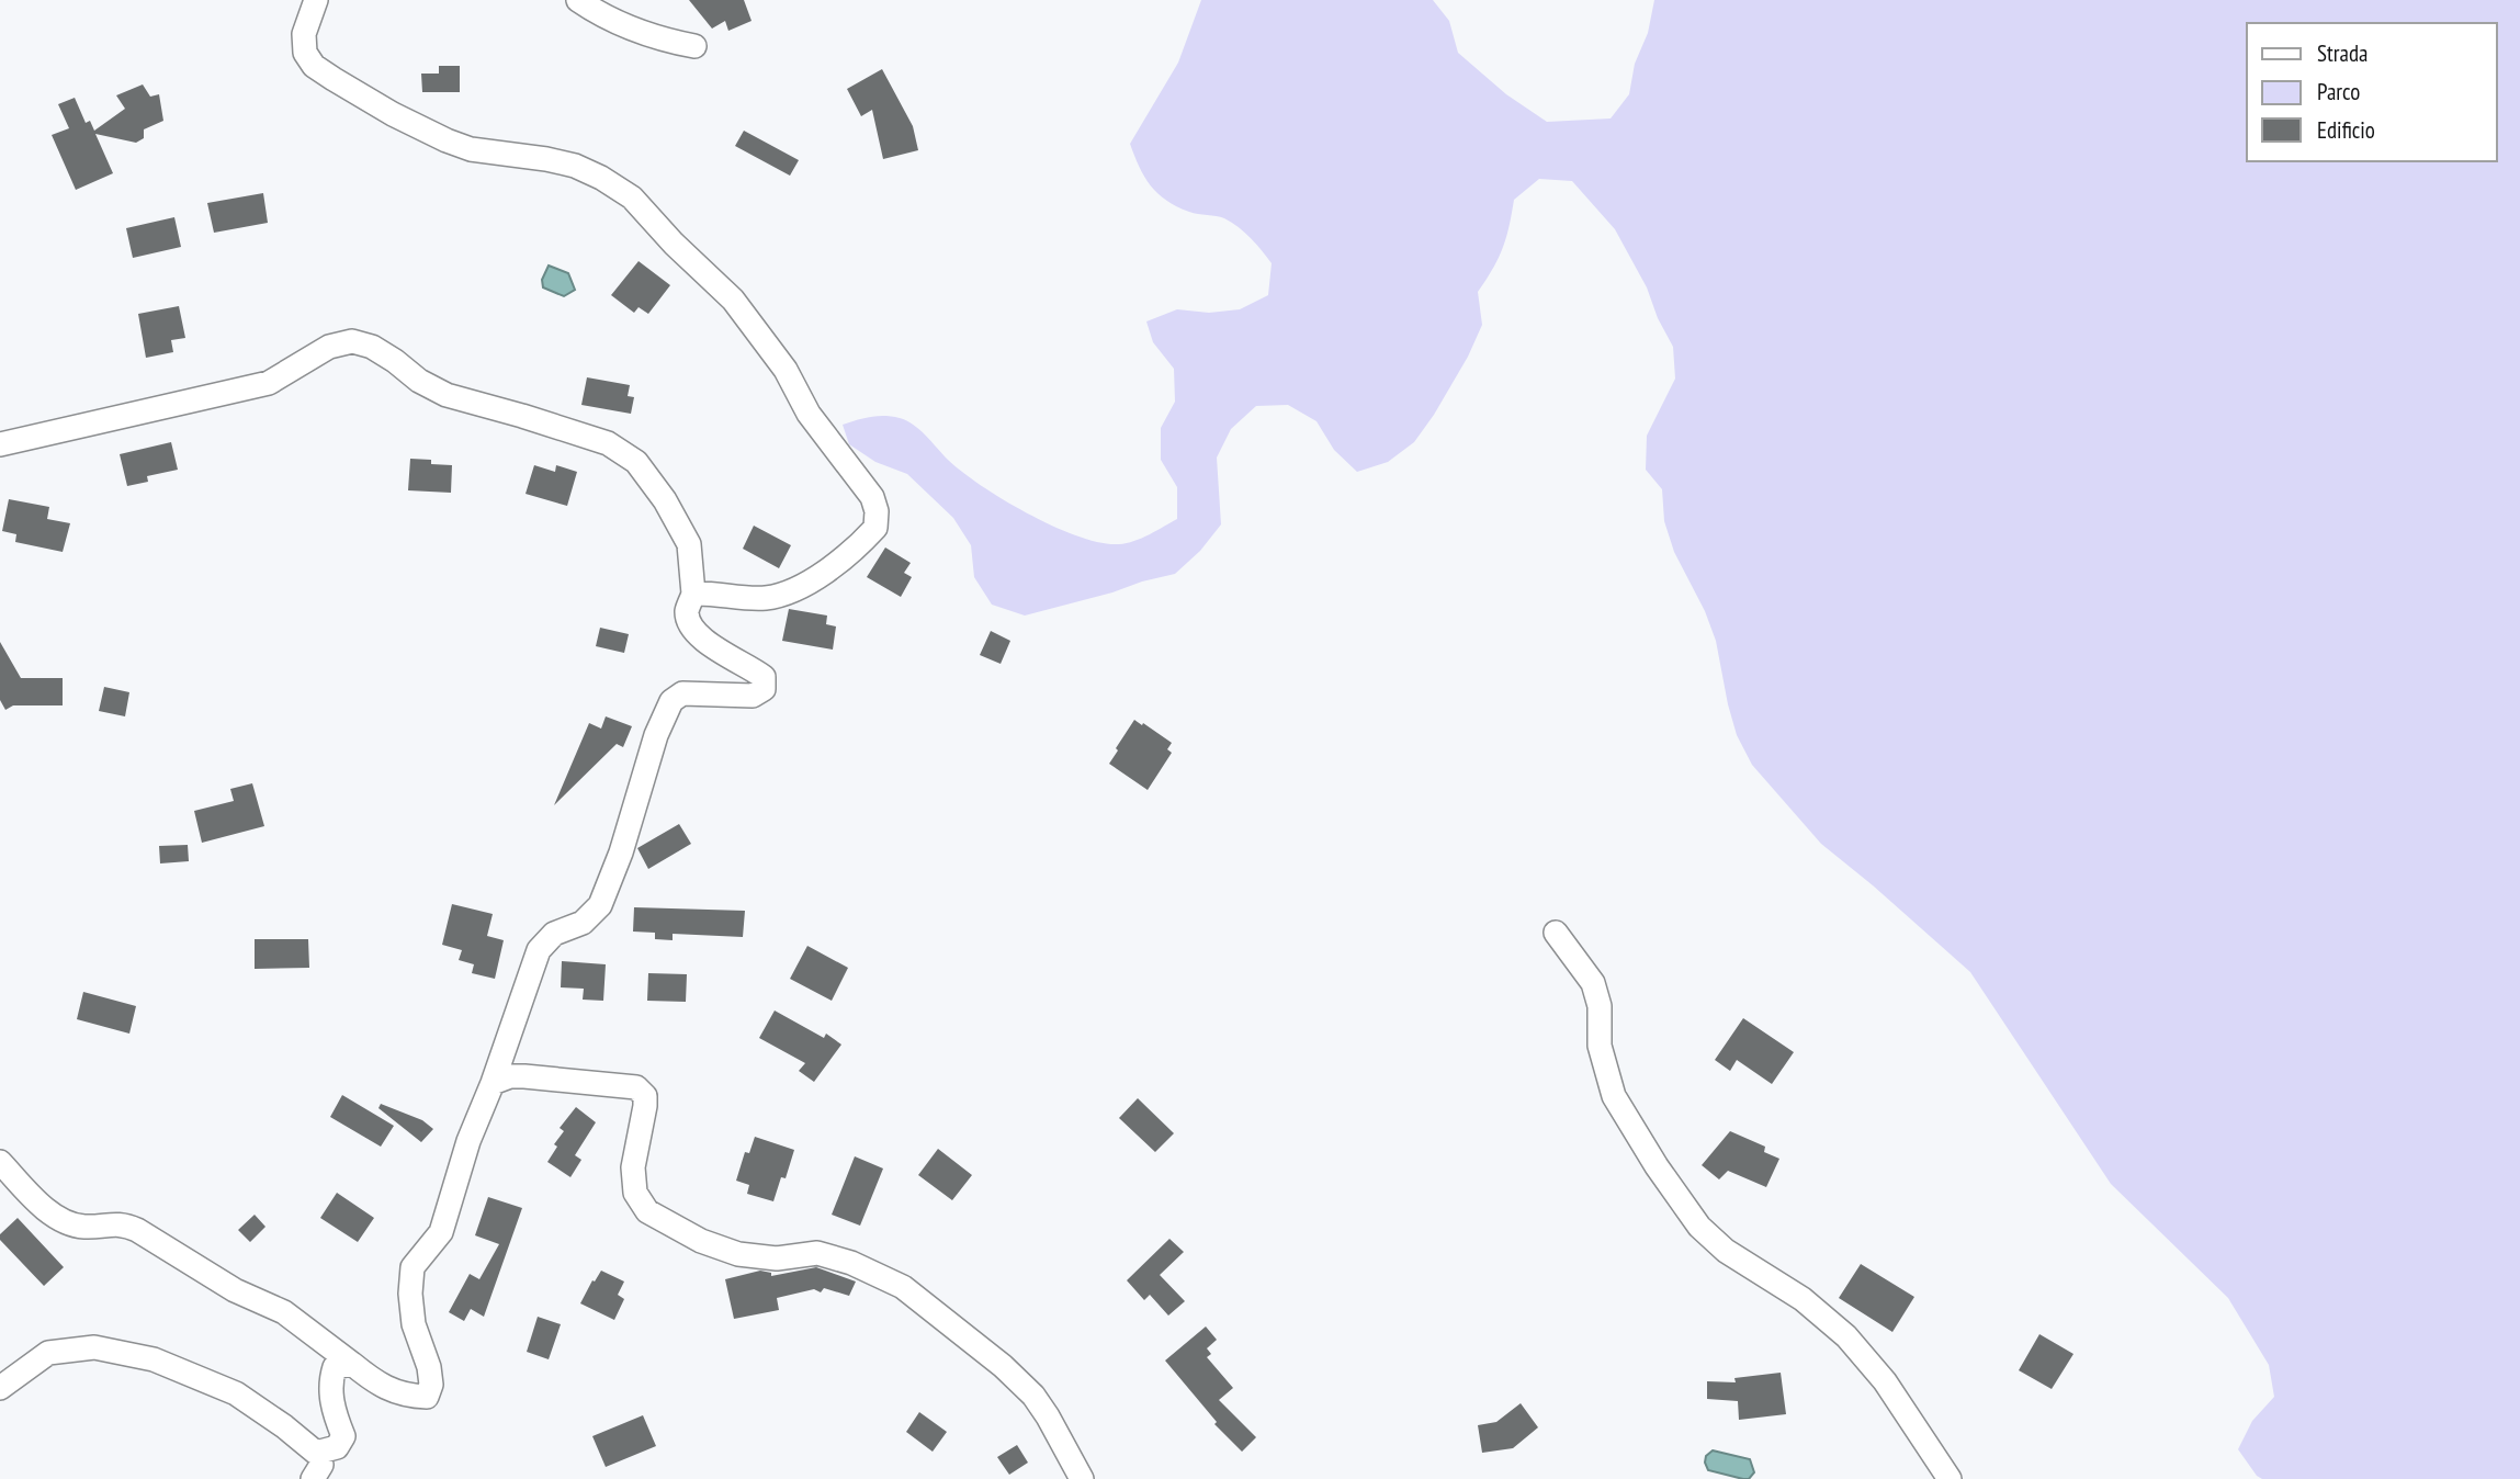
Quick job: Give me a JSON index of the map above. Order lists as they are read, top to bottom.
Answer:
{
  "legend": ["Strada", "Parco", "Edificio"]
}
